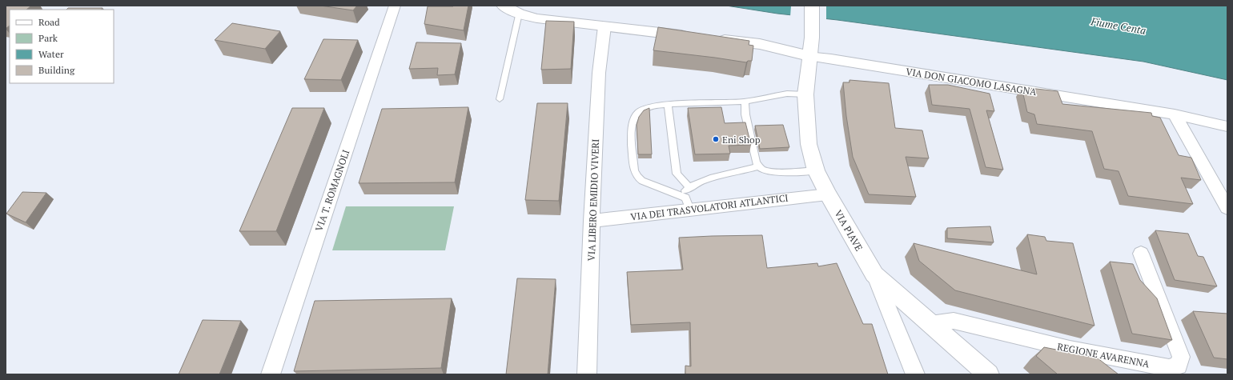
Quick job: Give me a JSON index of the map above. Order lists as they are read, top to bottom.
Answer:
{
  "streets": {
    "main road": ["VIA PIAVE"],
    "street": [
      "VIA DON GIACOMO LASAGNA",
      "VIA T. ROMAGNOLI",
      "VIA LIBERO EMIDIO VIVERI",
      "VIA DEI TRASVOLATORI ATLANTICI",
      "REGIONE AVARENNA"
    ]
  },
  "crossings": [
    ["VIA DON GIACOMO LASAGNA", "VIA PIAVE"],
    ["VIA LIBERO EMIDIO VIVERI", "VIA DEI TRASVOLATORI ATLANTICI"],
    ["VIA DEI TRASVOLATORI ATLANTICI", "VIA PIAVE"],
    ["VIA PIAVE", "REGIONE AVARENNA"]
  ],
  "water": ["Fiume Centa"],
  "places": ["Eni Shop"],
  "legend": [
    "Road",
    "Park",
    "Water",
    "Building"
  ]
}
